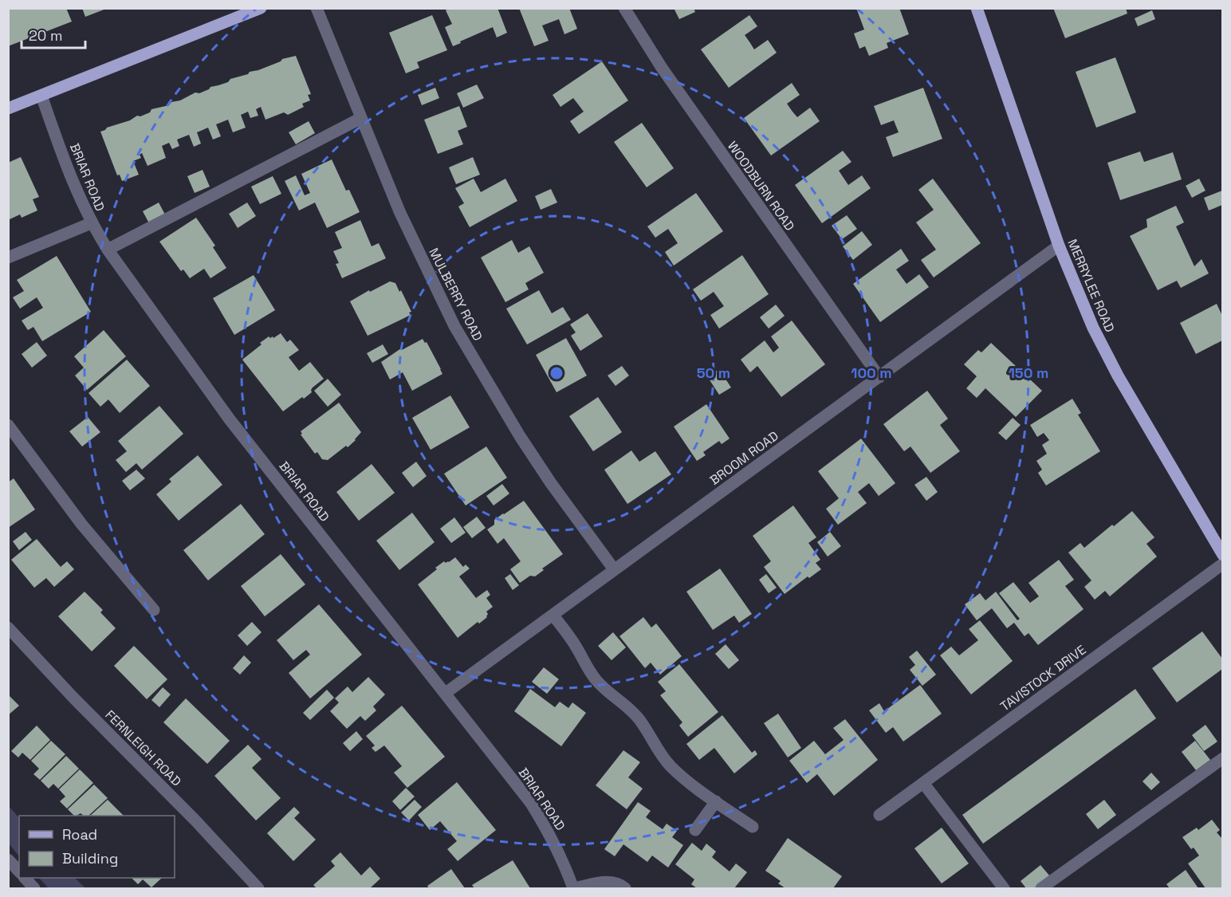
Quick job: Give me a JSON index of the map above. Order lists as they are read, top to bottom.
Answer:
{
  "streets": {
    "main road": ["MERRYLEE ROAD"],
    "street": [
      "BRIAR ROAD",
      "WOODBURN ROAD",
      "MULBERRY ROAD",
      "BROOM ROAD",
      "TAVISTOCK DRIVE",
      "FERNLEIGH ROAD"
    ]
  },
  "crossings": [
    ["BRIAR ROAD", "BROOM ROAD"],
    ["WOODBURN ROAD", "BROOM ROAD"],
    ["MERRYLEE ROAD", "BROOM ROAD"],
    ["MULBERRY ROAD", "BROOM ROAD"]
  ],
  "legend": ["Road", "Building"],
  "scale_bar": "20 m",
  "rings": ["50 m", "100 m", "150 m"]
}
